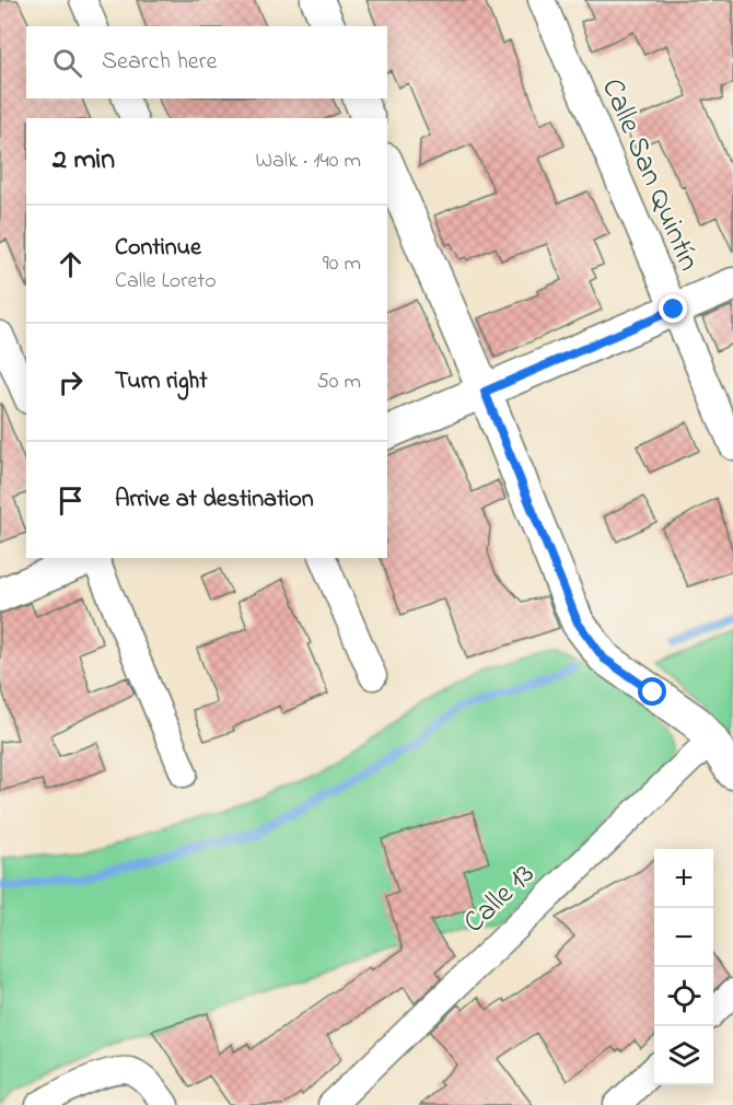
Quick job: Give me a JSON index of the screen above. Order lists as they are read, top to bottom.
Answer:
{
  "streets": {
    "street": ["Calle San Quintín", "Calle 13"]
  },
  "page": {
    "search": "Search here",
    "heading": ["2 min", "Walk · 140 m"],
    "list": [
      ["Continue", "Calle Loreto", "90 m"],
      ["Turn right", "50 m"],
      "Arrive at destination"
    ],
    "map_buttons": ["+", "−"]
  }
}
